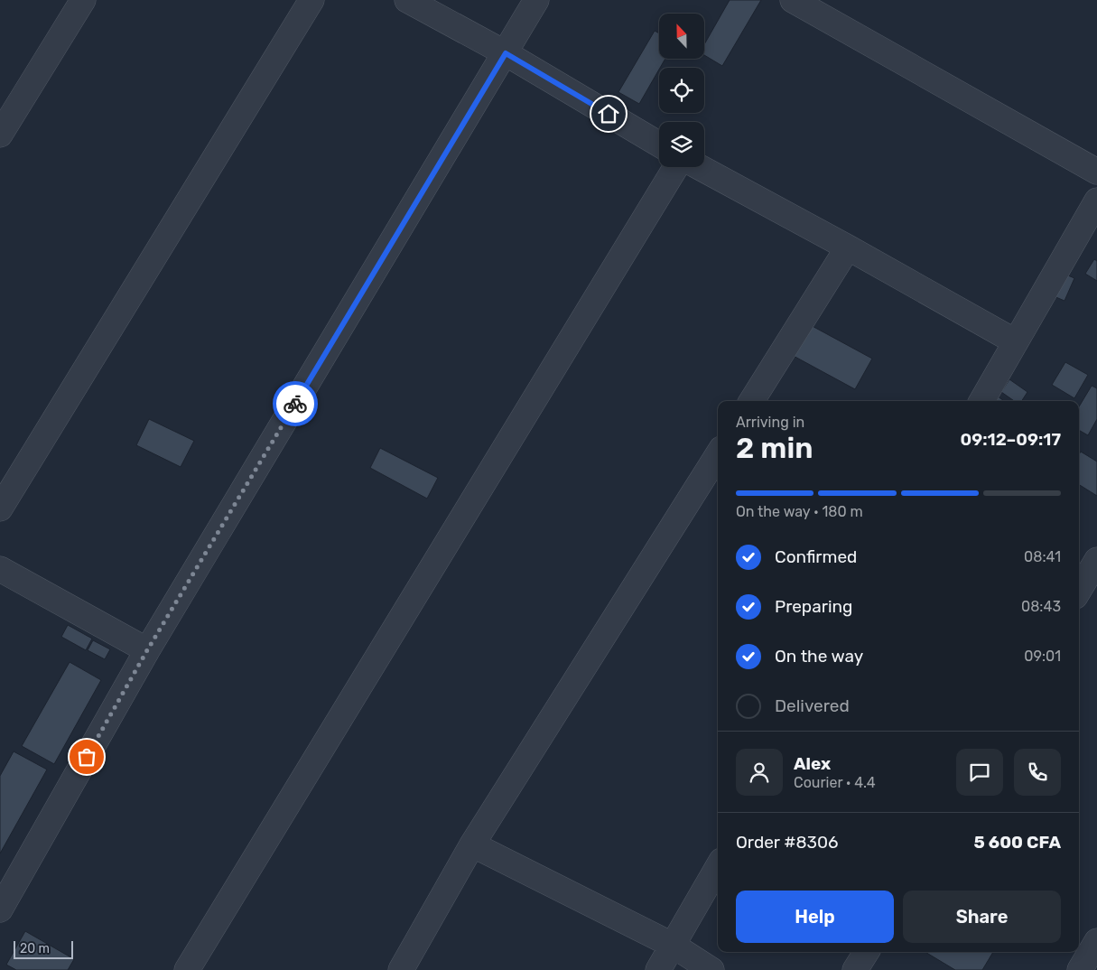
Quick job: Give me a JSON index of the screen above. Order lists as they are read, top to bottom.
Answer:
{
  "scale_bar": "20 m",
  "north": "top",
  "page": {
    "heading": ["2 min", "Arriving in", "09:12–09:17"],
    "panel": [
      "Alex",
      "Courier · 4.4",
      "Order #8306",
      "5 600 CFA"
    ],
    "bar": "On the way · 180 m",
    "list": [
      ["Confirmed", "08:41"],
      ["Preparing", "08:43"],
      ["On the way", "09:01"],
      "Delivered"
    ],
    "buttons": ["Help", "Share"],
    "scale": "20 m"
  }
}
